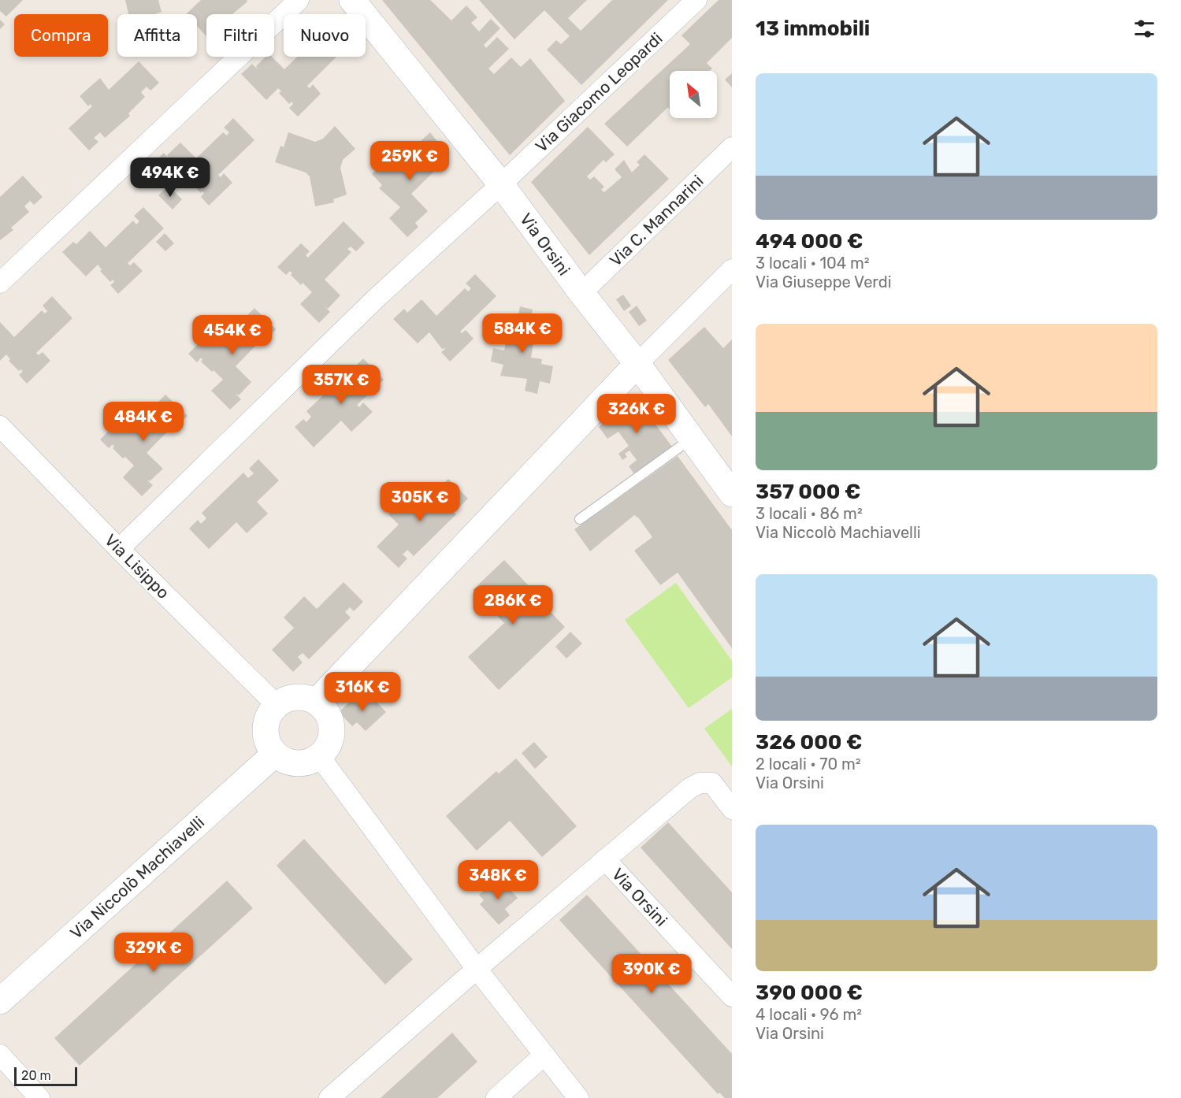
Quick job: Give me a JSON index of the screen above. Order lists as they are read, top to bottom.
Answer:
{
  "streets": {
    "street": [
      "Via Giacomo Leopardi",
      "Via C. Mannarini",
      "Via Orsini",
      "Via Lisippo",
      "Via Niccolò Machiavelli"
    ]
  },
  "crossings": [
    ["Via Giacomo Leopardi", "Via Orsini"],
    ["Via Giacomo Leopardi", "Via Lisippo"],
    ["Via C. Mannarini", "Via Orsini"],
    ["Via Lisippo", "Via Niccolò Machiavelli"]
  ],
  "scale_bar": "20 m",
  "north": "top left",
  "page": {
    "heading": "13 immobili",
    "chip": [
      "Compra",
      "Affitta",
      "Filtri",
      "Nuovo"
    ],
    "list": [
      {
        "name": "494 000 €",
        "note": "3 locali · 104 m² · Via Giuseppe Verdi"
      },
      {
        "name": "357 000 €",
        "note": "3 locali · 86 m² · Via Niccolò Machiavelli"
      },
      {
        "name": "326 000 €",
        "note": "2 locali · 70 m² · Via Orsini"
      },
      {
        "name": "390 000 €",
        "note": "4 locali · 96 m² · Via Orsini"
      }
    ],
    "price": [
      "259K €",
      "494K €",
      "584K €",
      "454K €",
      "357K €",
      "326K €",
      "484K €",
      "305K €",
      "286K €",
      "316K €",
      "348K €",
      "329K €",
      "390K €"
    ],
    "scale": "20 m"
  }
}
